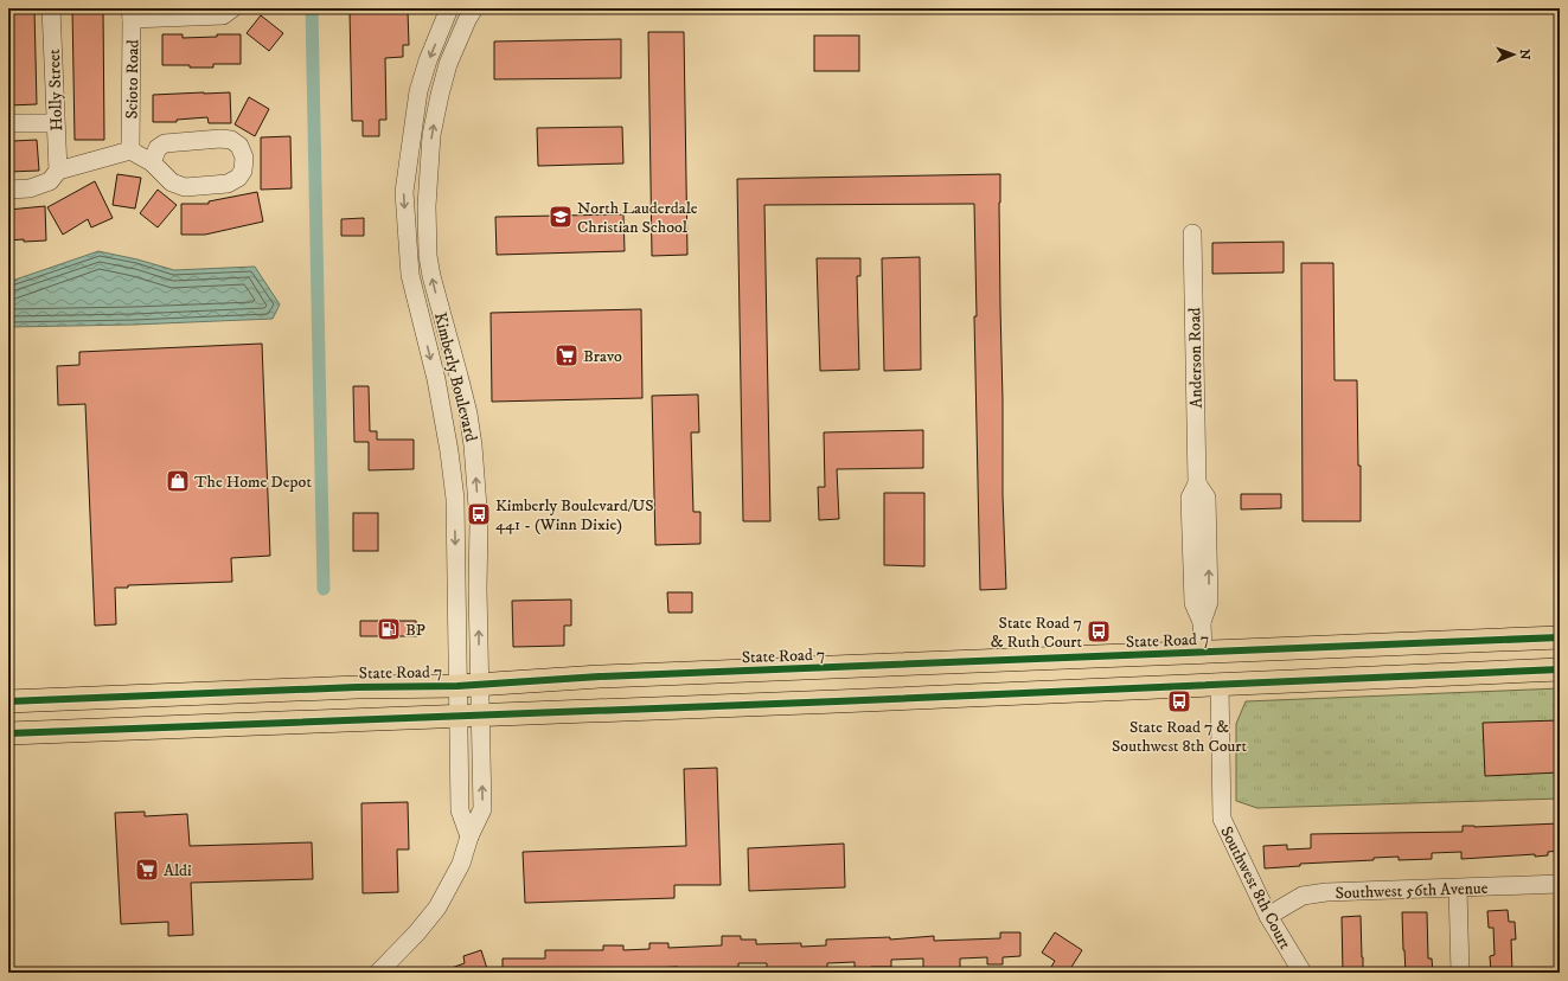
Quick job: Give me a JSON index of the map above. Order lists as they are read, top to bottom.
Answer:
{
  "streets": {
    "main road": ["State Road 7"],
    "street": [
      "Scioto Road",
      "Holly Street",
      "Anderson Road",
      "Kimberly Boulevard",
      "Southwest 8th Court",
      "Southwest 56th Avenue"
    ]
  },
  "crossings": [
    ["Anderson Road", "State Road 7"],
    ["Kimberly Boulevard", "State Road 7"],
    ["Southwest 8th Court", "Southwest 56th Avenue"]
  ],
  "places": {
    "school or university": ["North Lauderdale Christian School"],
    "supermarket": ["Bravo", "Aldi"],
    "shop": ["The Home Depot"],
    "bus stop": ["Kimberly Boulevard/US 441 - (Winn Dixie)", "State Road 7 & Ruth Court", "State Road 7 & Southwest 8th Court"],
    "fuel station": ["BP"]
  },
  "north": "right"
}
